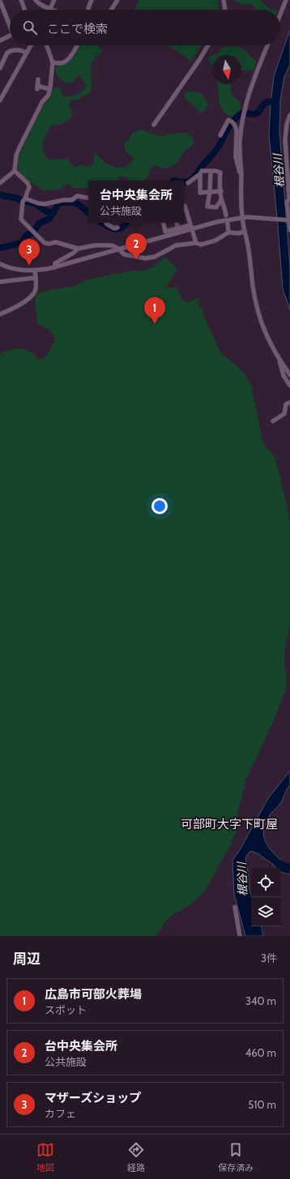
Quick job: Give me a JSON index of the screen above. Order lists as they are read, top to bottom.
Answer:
{
  "districts": ["可部町大字下町屋"],
  "water": ["根谷川"],
  "north": "bottom",
  "page": {
    "search": "ここで検索",
    "popup": ["台中央集会所", "公共施設"],
    "pins": ["2", "3", "1"],
    "heading": ["周辺", "3件"],
    "list": [
      {
        "mark": "1",
        "name": "広島市可部火葬場",
        "note": "スポット",
        "value": "340 m"
      },
      {
        "mark": "2",
        "name": "台中央集会所",
        "note": "公共施設",
        "value": "460 m"
      },
      {
        "mark": "3",
        "name": "マザーズショップ",
        "note": "カフェ",
        "value": "510 m"
      }
    ],
    "nav": ["地図", "経路", "保存済み"]
  }
}
